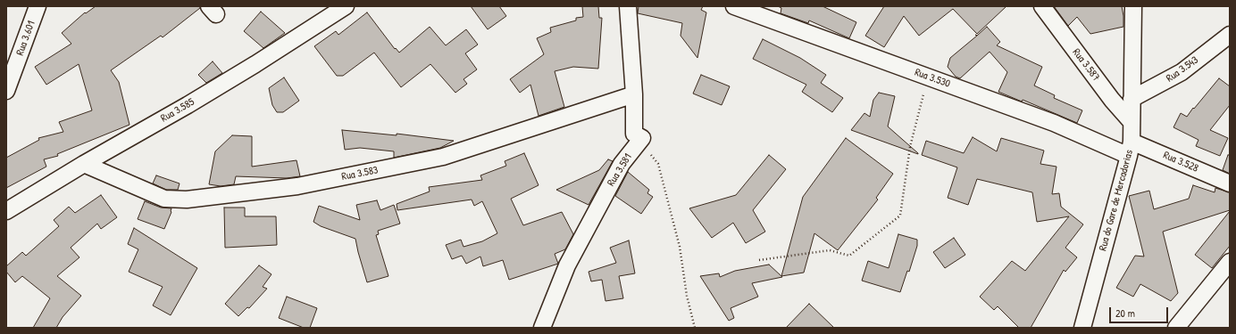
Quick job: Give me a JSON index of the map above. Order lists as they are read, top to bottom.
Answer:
{
  "streets": {
    "street": [
      "Rua 3.601",
      "Rua 3.587",
      "Rua 3.543",
      "Rua 3.530",
      "Rua 3.585",
      "Rua 3.528",
      "Rua 3.581",
      "Rua 3.583",
      "Rua do Gare de Mercadorias"
    ]
  },
  "crossings": [
    ["Rua 3.587", "Rua do Gare de Mercadorias"],
    ["Rua 3.543", "Rua do Gare de Mercadorias"],
    ["Rua 3.530", "Rua 3.528"],
    ["Rua 3.530", "Rua do Gare de Mercadorias"],
    ["Rua 3.585", "Rua 3.583"],
    ["Rua 3.528", "Rua do Gare de Mercadorias"]
  ],
  "scale_bar": "20 m"
}
